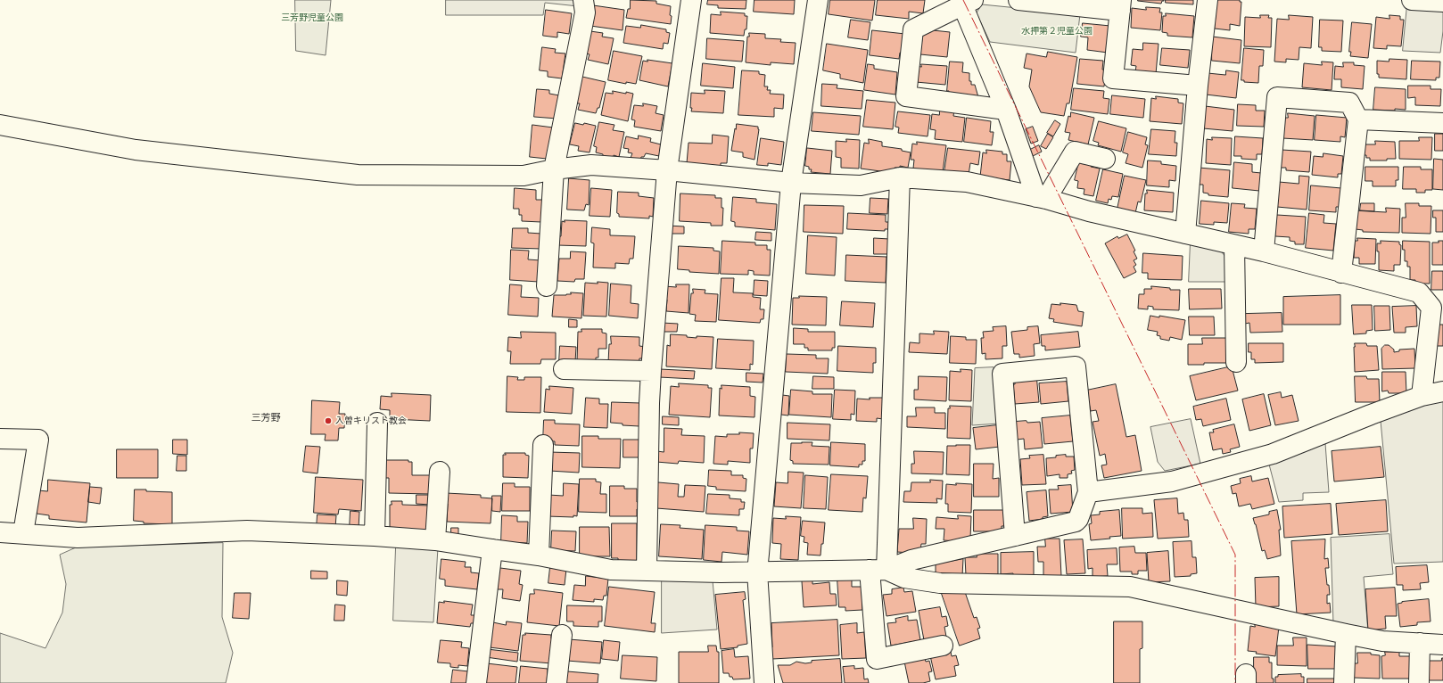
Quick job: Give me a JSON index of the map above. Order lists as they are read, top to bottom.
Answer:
{
  "districts": ["三芳野"],
  "parks": ["三芳野児童公園", "水押第２児童公園"],
  "places": ["入曽キリスト教会"]
}
